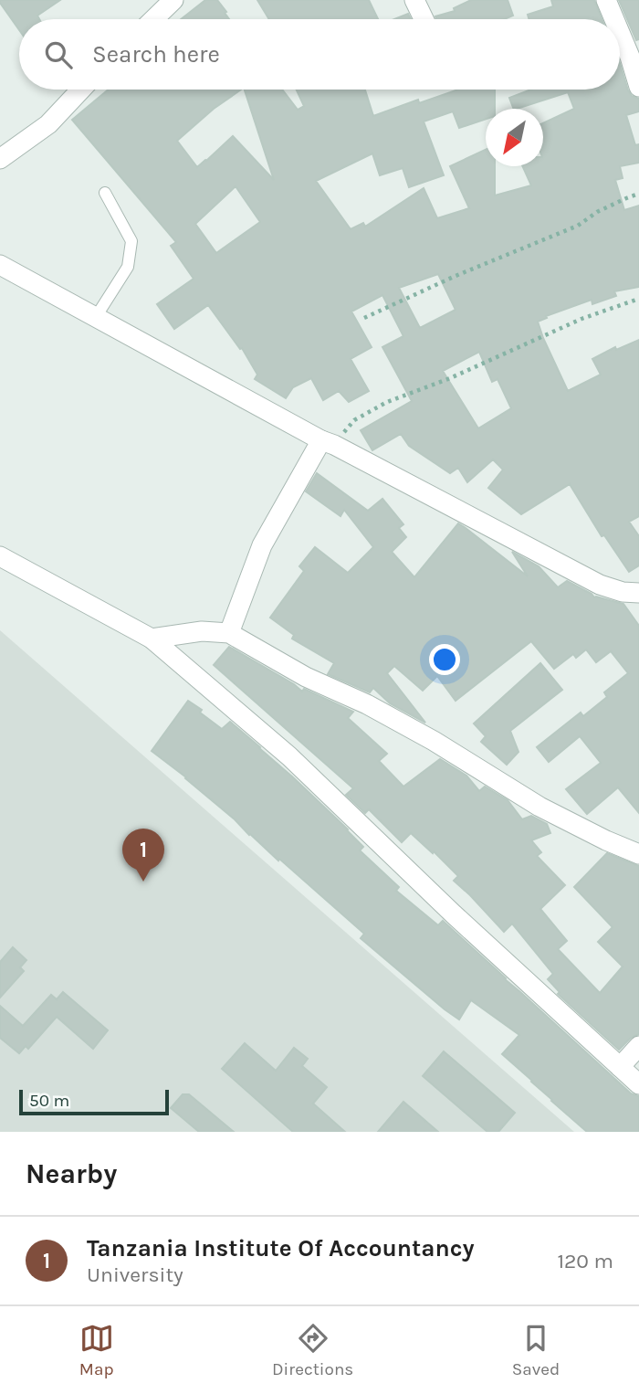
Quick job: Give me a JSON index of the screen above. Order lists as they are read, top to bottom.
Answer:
{
  "scale_bar": "50 m",
  "north": "bottom left",
  "page": {
    "search": "Search here",
    "pins": "1",
    "scale": "50 m",
    "heading": "Nearby",
    "list": [
      {
        "mark": "1",
        "name": "Tanzania Institute Of Accountancy",
        "note": "University",
        "value": "120 m"
      }
    ],
    "nav": ["Map", "Directions", "Saved"]
  }
}
